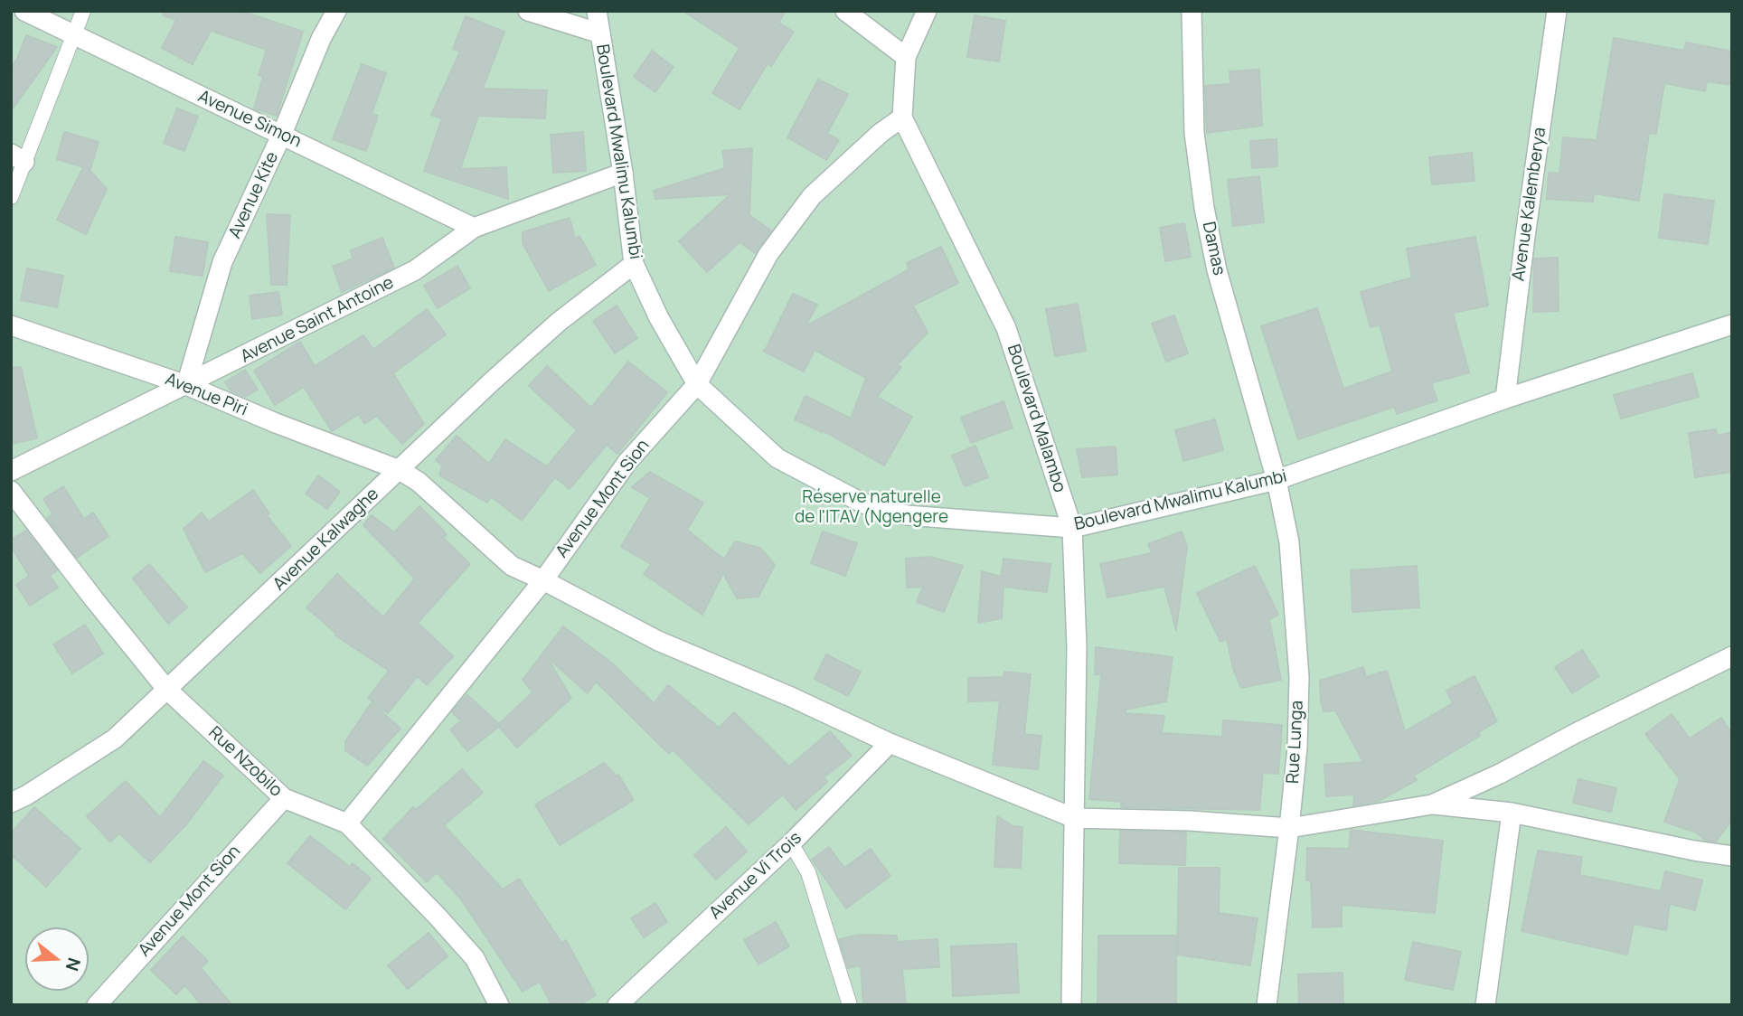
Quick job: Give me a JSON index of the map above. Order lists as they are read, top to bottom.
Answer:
{
  "streets": {
    "street": [
      "Avenue Simon",
      "Boulevard Mwalimu Kalumbi",
      "Avenue Kite",
      "Avenue Kalemberya",
      "Damas",
      "Avenue Saint Antoine",
      "Avenue Piri",
      "Boulevard Malambo",
      "Avenue Mont Sion",
      "Avenue Kalwaghe",
      "Rue Lunga",
      "Rue Nzobilo",
      "Avenue Vi Trois"
    ]
  },
  "crossings": [
    ["Avenue Simon", "Avenue Kite"],
    ["Avenue Simon", "Avenue Saint Antoine"],
    ["Boulevard Mwalimu Kalumbi", "Avenue Kalemberya"],
    ["Boulevard Mwalimu Kalumbi", "Damas"],
    ["Boulevard Mwalimu Kalumbi", "Avenue Saint Antoine"],
    ["Boulevard Mwalimu Kalumbi", "Boulevard Malambo"],
    ["Boulevard Mwalimu Kalumbi", "Avenue Mont Sion"],
    ["Boulevard Mwalimu Kalumbi", "Avenue Kalwaghe"],
    ["Boulevard Mwalimu Kalumbi", "Rue Lunga"],
    ["Avenue Kite", "Avenue Saint Antoine"],
    ["Avenue Kite", "Avenue Piri"],
    ["Damas", "Rue Lunga"],
    ["Avenue Saint Antoine", "Avenue Piri"],
    ["Avenue Piri", "Boulevard Malambo"],
    ["Avenue Piri", "Avenue Mont Sion"],
    ["Avenue Piri", "Avenue Kalwaghe"],
    ["Avenue Piri", "Avenue Vi Trois"],
    ["Boulevard Malambo", "Avenue Mont Sion"],
    ["Avenue Mont Sion", "Rue Nzobilo"],
    ["Avenue Kalwaghe", "Rue Nzobilo"]
  ],
  "parks": ["Réserve naturelle de l'ITAV (Ngengere"],
  "north": "right"
}
